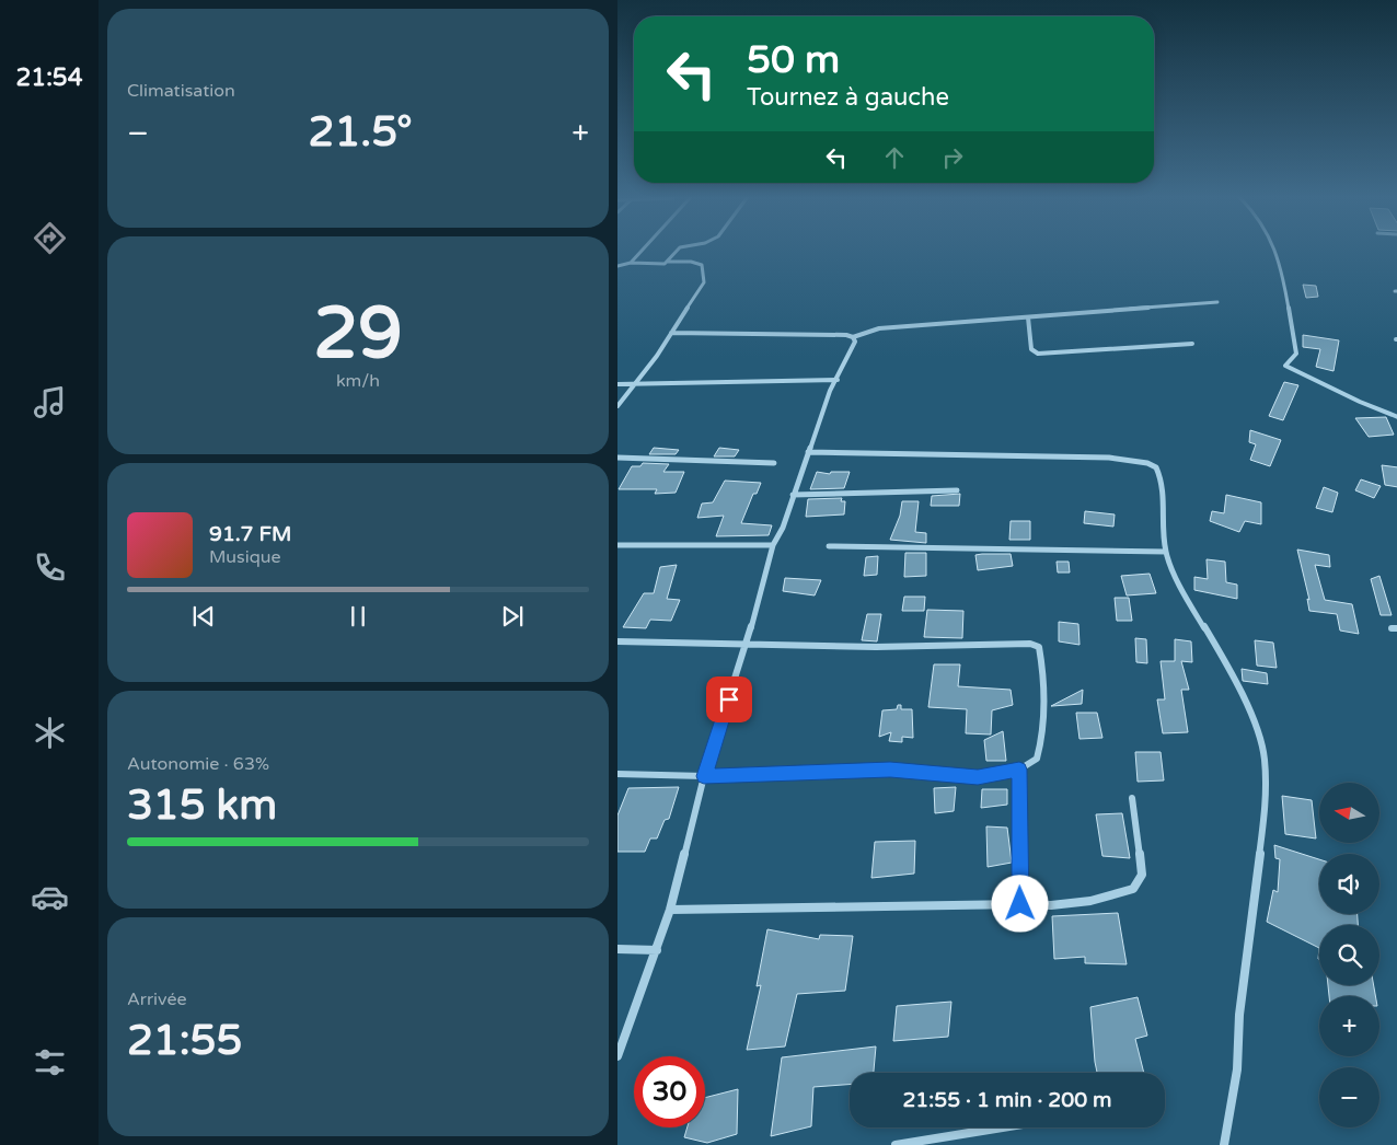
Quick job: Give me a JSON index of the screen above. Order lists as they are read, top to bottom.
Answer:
{
  "north": "left",
  "page": {
    "tabs": "21:54",
    "tile": [
      "Climatisation",
      ["29", "km/h"],
      ["Autonomie · 63%", "315 km"],
      ["Arrivée", "21:55"]
    ],
    "turn": ["50 m", "Tournez à gauche"],
    "heat": ["−", "21.5°", "+"],
    "song": ["91.7 FM", "Musique"],
    "map_buttons": ["+", "−"],
    "limit": "30",
    "trip": "21:55 · 1 min · 200 m"
  }
}
